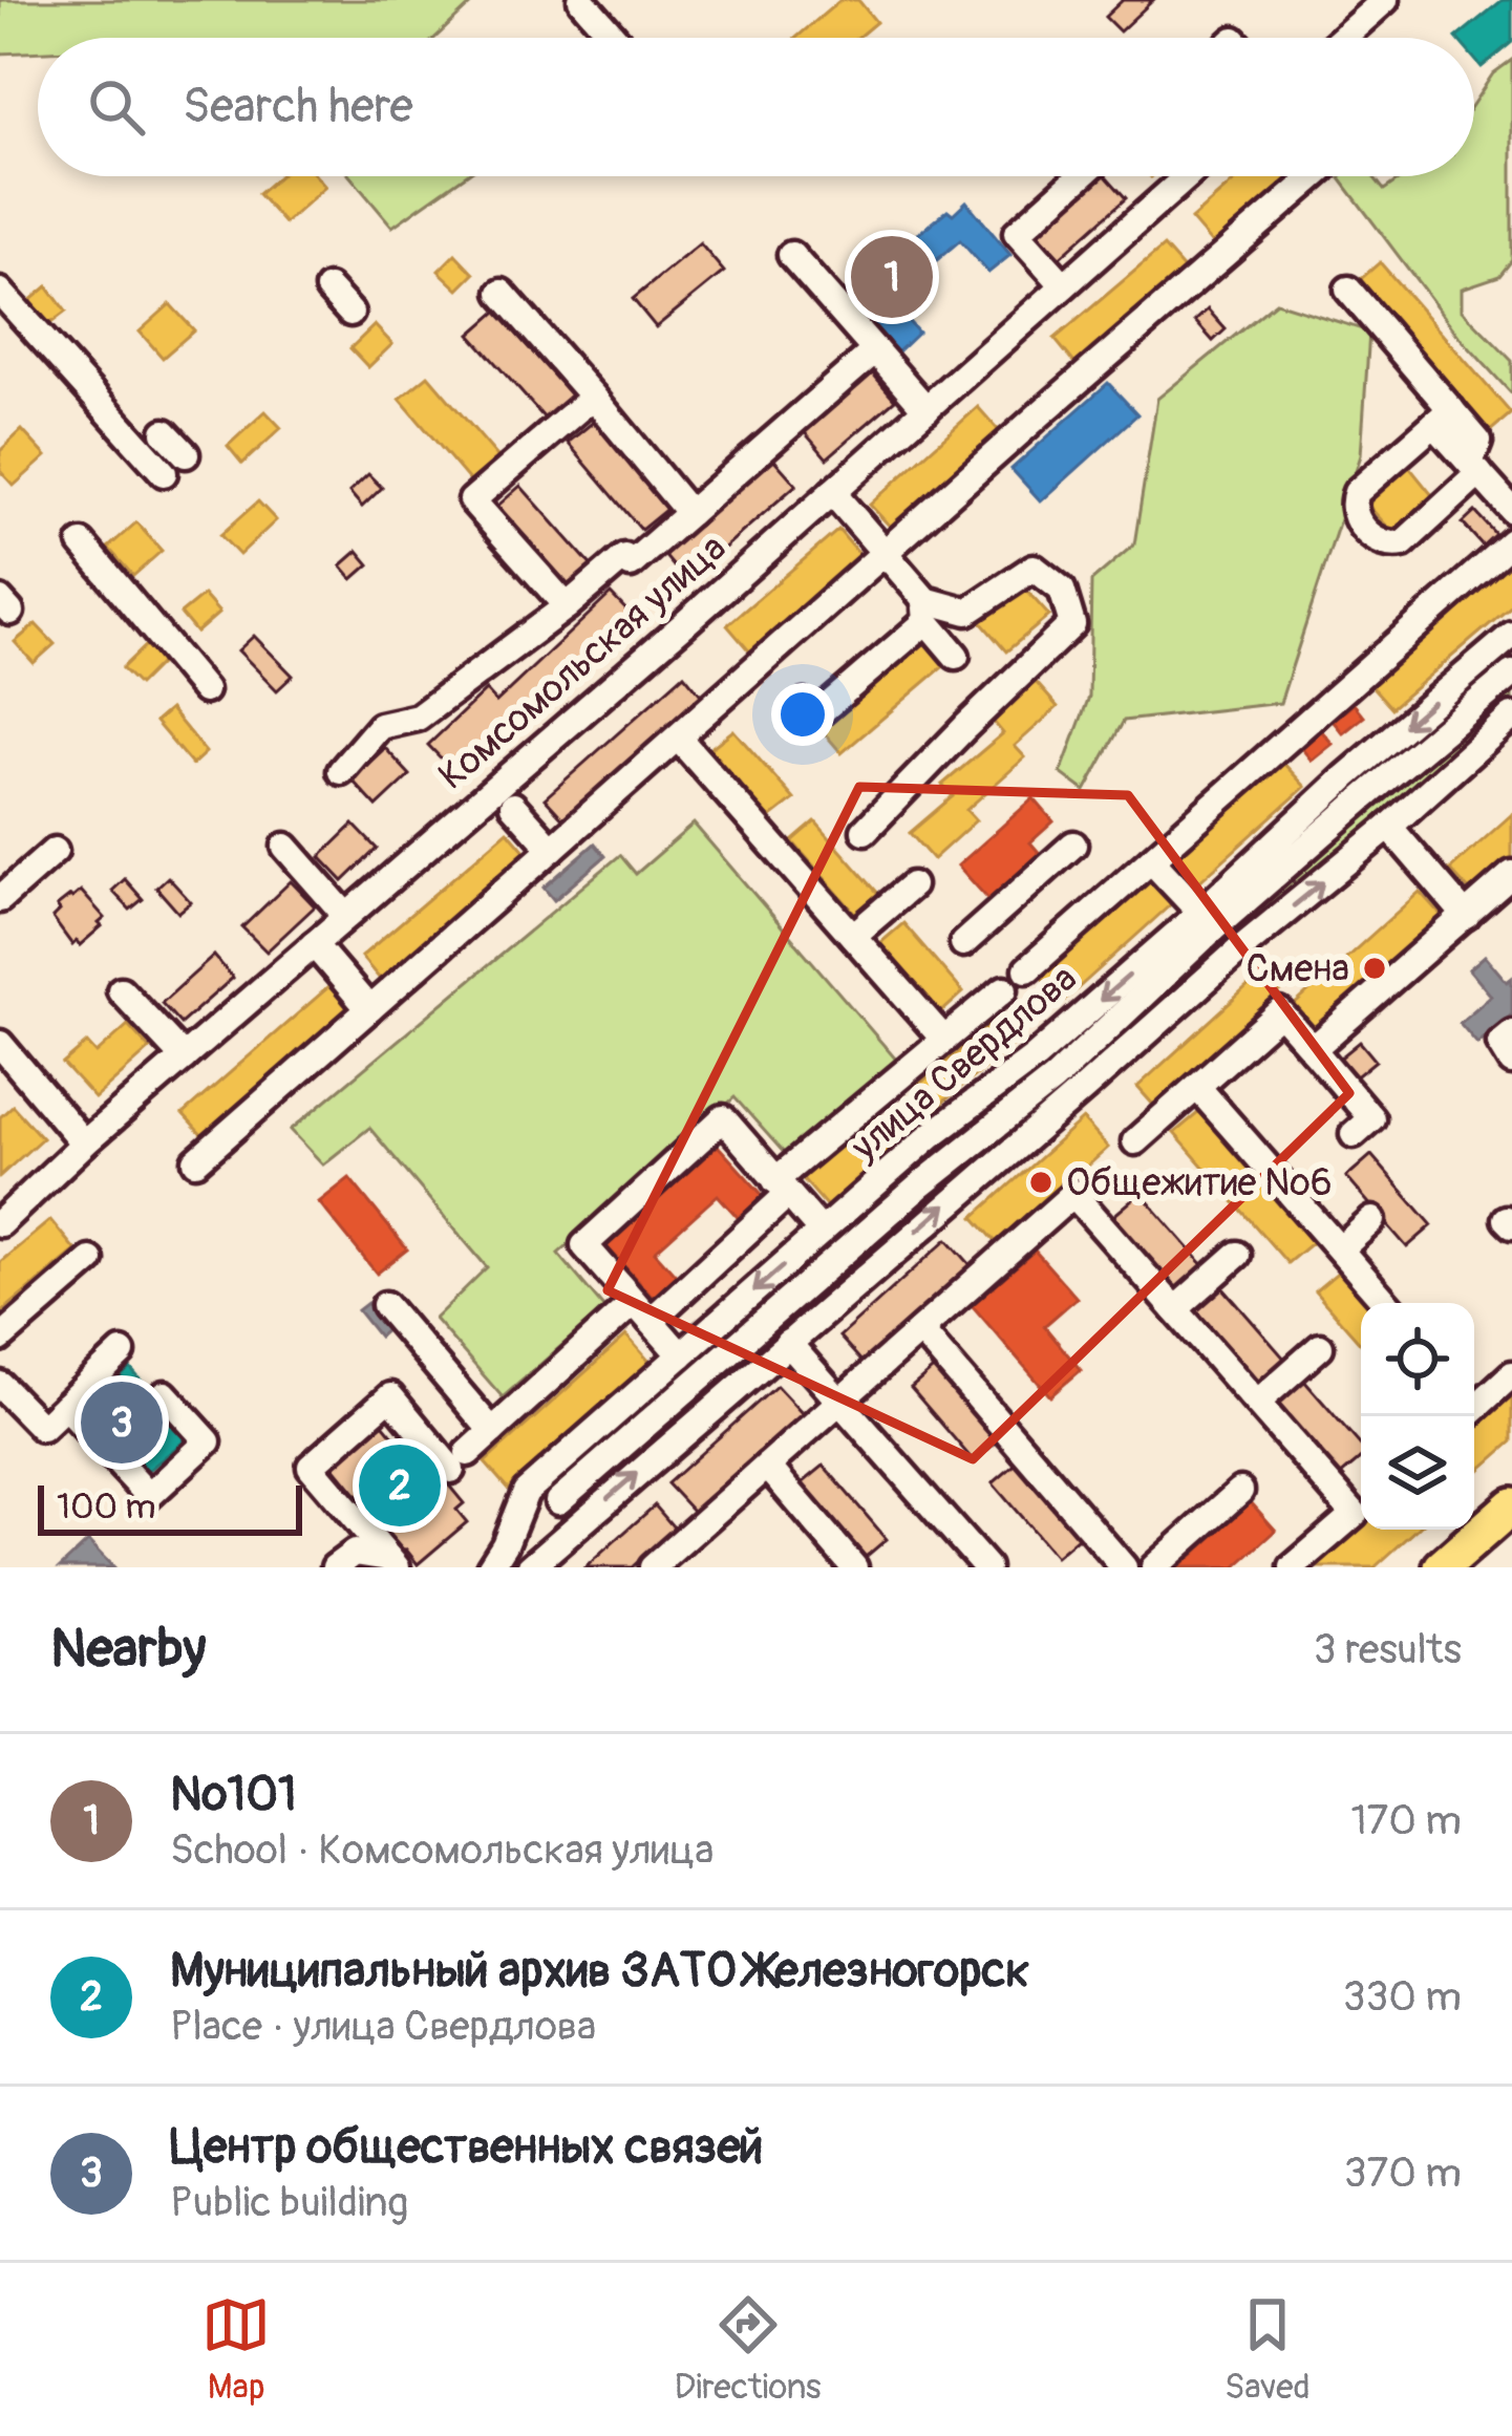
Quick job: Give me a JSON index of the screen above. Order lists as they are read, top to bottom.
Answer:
{
  "streets": {
    "street": ["Комсомольская улица", "улица Свердлова"]
  },
  "places": ["Смена", "Общежитие №6"],
  "scale_bar": "100 m",
  "page": {
    "search": "Search here",
    "pins": ["1", "3", "2"],
    "scale": "100 m",
    "heading": ["Nearby", "3 results"],
    "list": [
      {
        "mark": "1",
        "name": "№101",
        "note": "School · Комсомольская улица",
        "value": "170 m"
      },
      {
        "mark": "2",
        "name": "Муниципальный архив ЗАТО Железногорск",
        "note": "Place · улица Свердлова",
        "value": "330 m"
      },
      {
        "mark": "3",
        "name": "Центр общественных связей",
        "note": "Public building",
        "value": "370 m"
      }
    ],
    "nav": ["Map", "Directions", "Saved"]
  }
}
